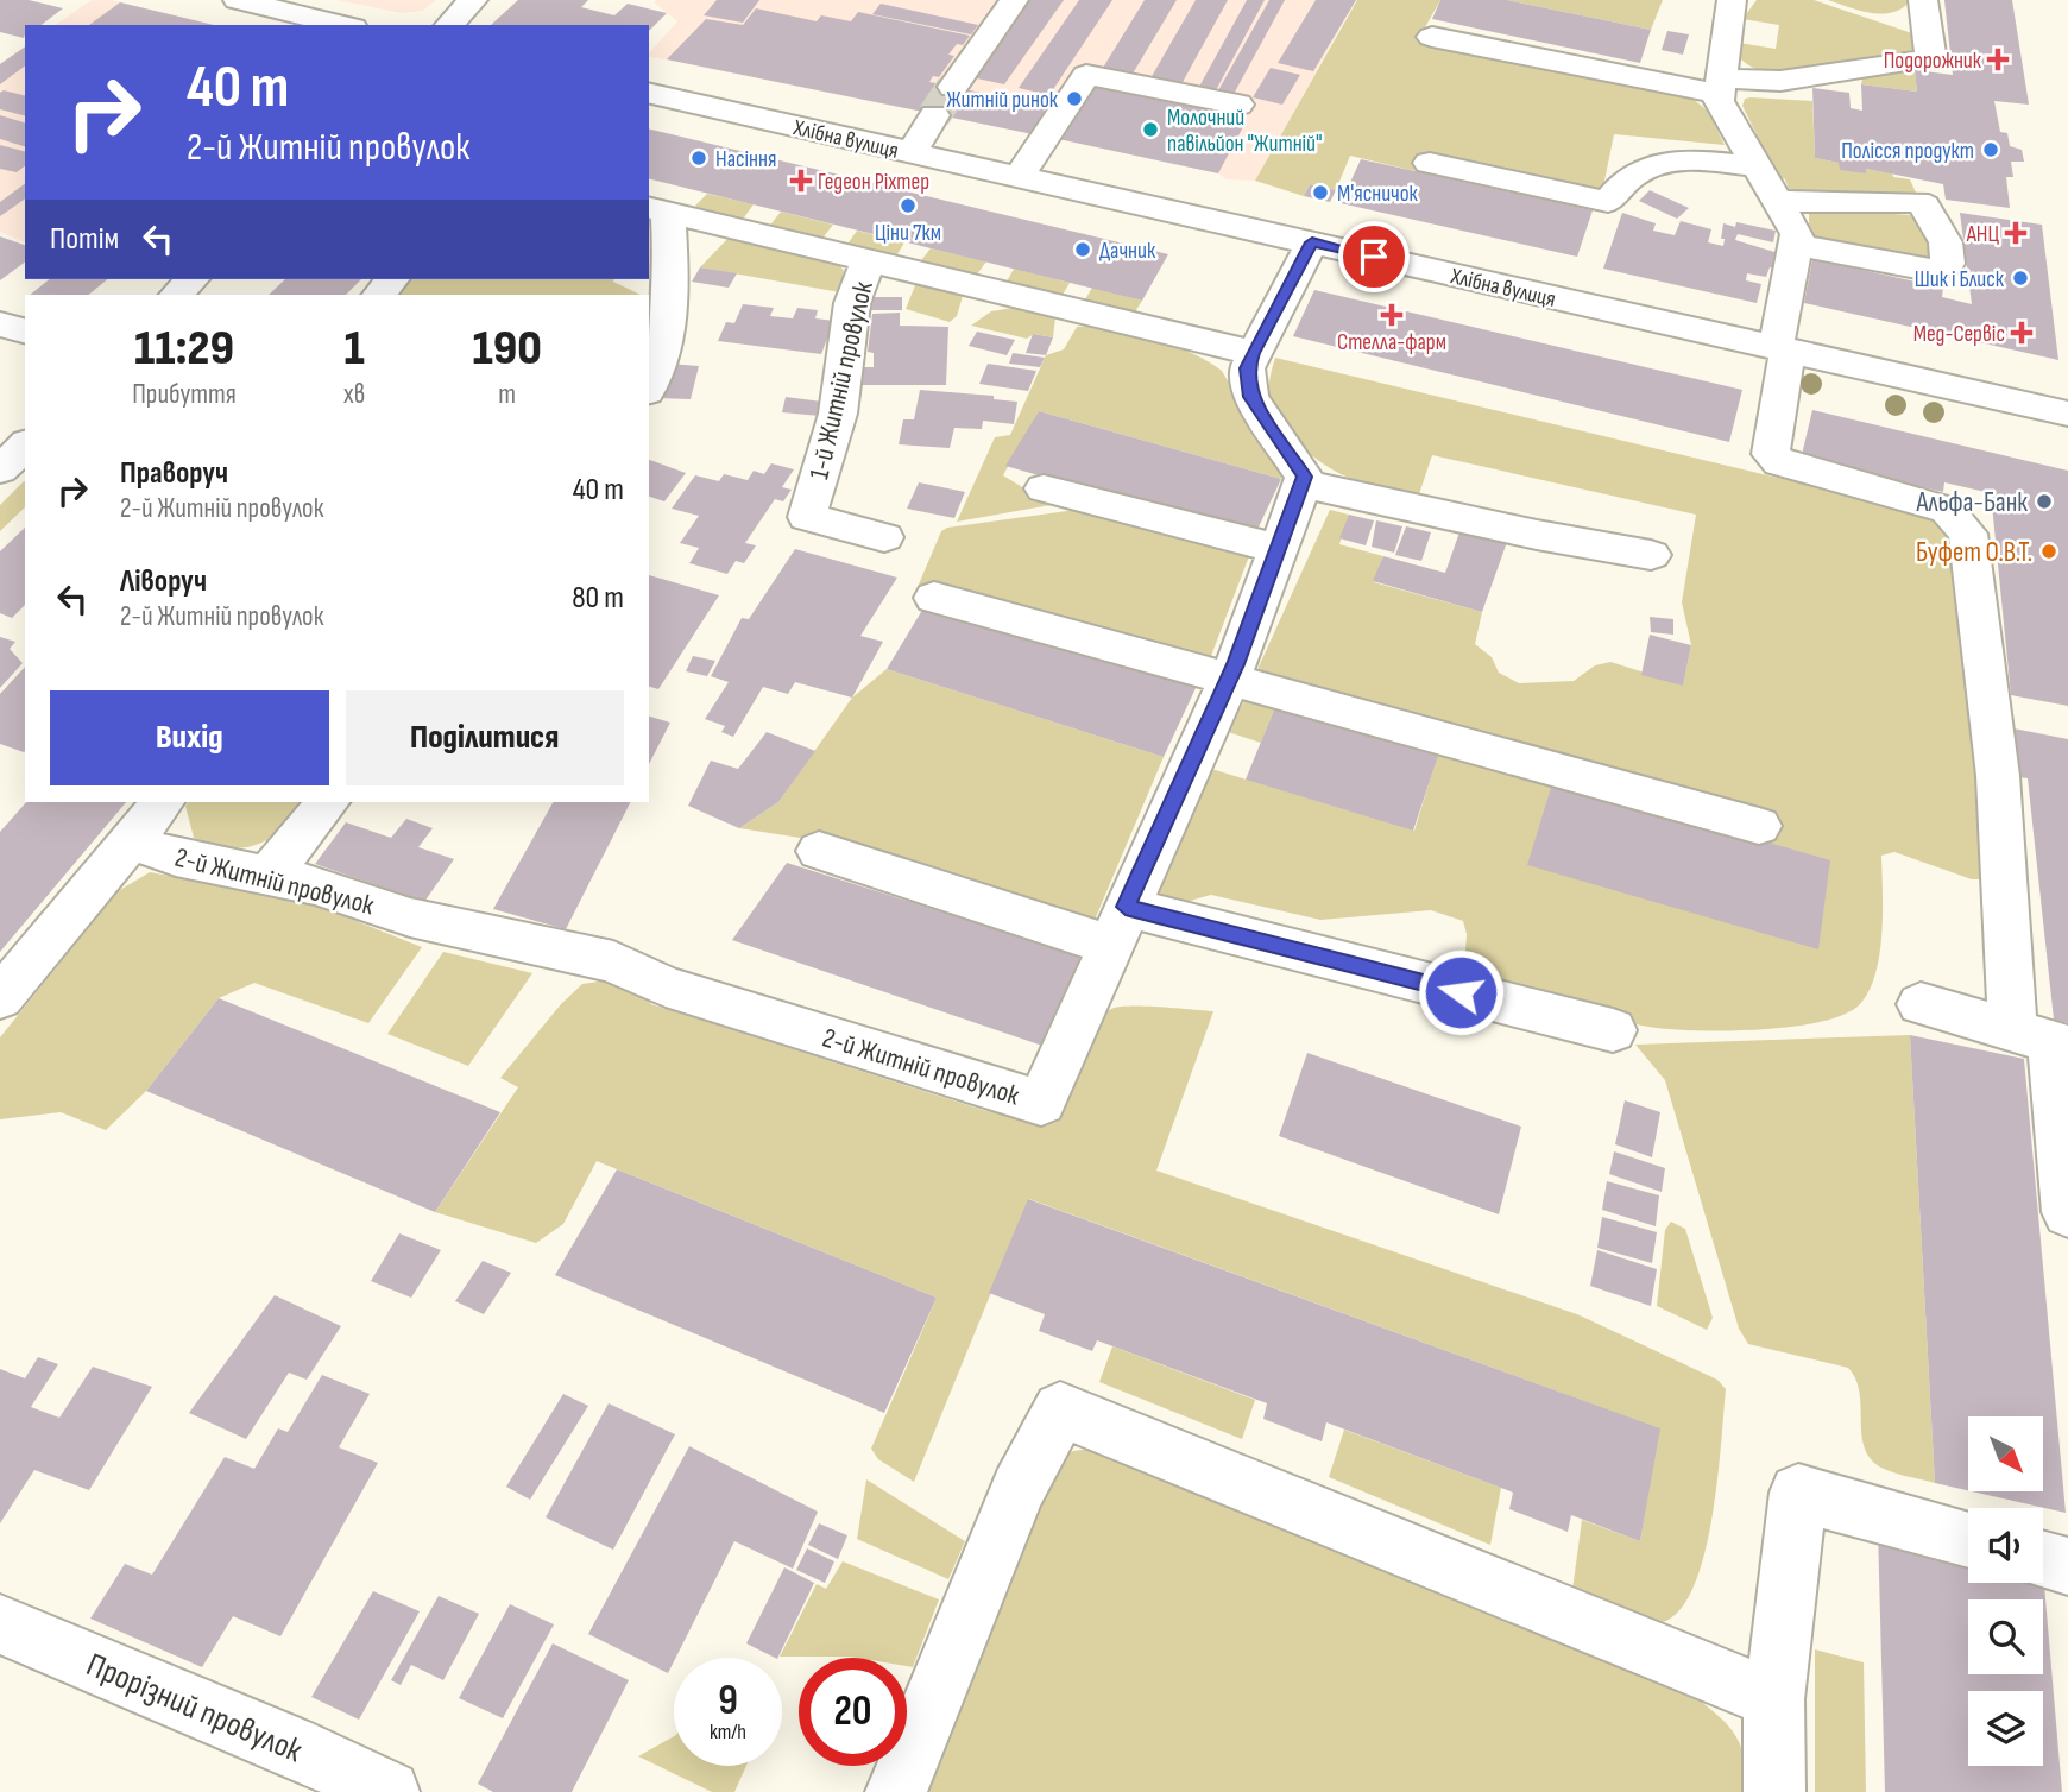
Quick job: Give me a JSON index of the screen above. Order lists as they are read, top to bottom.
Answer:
{
  "streets": {
    "street": [
      "Хлібна вулиця",
      "1-й Житній провулок",
      "2-й Житній провулок",
      "Прорізний провулок"
    ]
  },
  "places": {
    "health": [
      "Подорожник",
      "Гедеон Ріхтер",
      "АНЦ",
      "Стелла-фарм",
      "Мед-Сервіс"
    ],
    "other": [
      "Житній ринок",
      "Молочний павільйон \"Житній\"",
      "Полісся продукт",
      "Насіння",
      "М'ясничок",
      "Ціни 7км",
      "Дачник",
      "Шик і Блиск",
      "Альфа-Банк",
      "Буфет О.В.Т."
    ]
  },
  "north": "bottom right",
  "page": {
    "turn": ["40 m", "2-й Житній провулок"],
    "then": "Потім",
    "eta": [
      "11:29",
      "Прибуття",
      "1",
      "хв",
      "190",
      "m"
    ],
    "list": [
      {
        "name": "Праворуч",
        "note": "2-й Житній провулок",
        "value": "40 m"
      },
      {
        "name": "Ліворуч",
        "note": "2-й Житній провулок",
        "value": "80 m"
      }
    ],
    "buttons": ["Вихід", "Поділитися"],
    "speed": "9 km/h",
    "limit": "20"
  }
}
